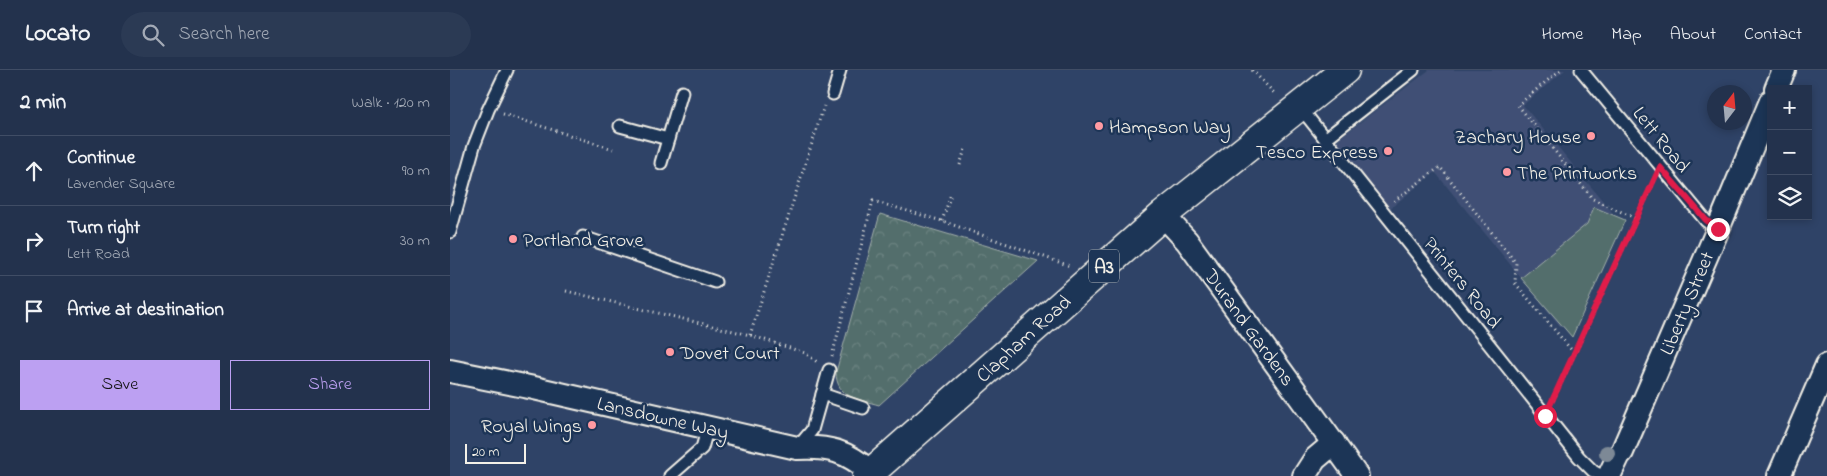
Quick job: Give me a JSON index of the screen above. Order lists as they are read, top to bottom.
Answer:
{
  "streets": {
    "highway": ["A3", "Clapham Road"],
    "street": ["Liberty Street", "Durand Gardens", "Lansdowne Way"],
    "lane": ["Lett Road", "Printers Road"]
  },
  "crossings": [
    ["Lett Road", "Liberty Street"],
    ["Printers Road", "Clapham Road"],
    ["Durand Gardens", "Clapham Road"],
    ["Clapham Road", "Lansdowne Way"]
  ],
  "places": [
    "Hampson Way",
    "Zachary House",
    "Tesco Express",
    "The Printworks",
    "Portland Grove",
    "Dovet Court",
    "Royal Wings"
  ],
  "scale_bar": "20 m",
  "north": "top",
  "page": {
    "header": "Locato",
    "search": "Search here",
    "nav": [
      "Home",
      "Map",
      "About",
      "Contact"
    ],
    "heading": ["2 min", "Walk · 120 m"],
    "map_buttons": ["+", "−"],
    "list": [
      ["Continue", "Lavender Square", "90 m"],
      ["Turn right", "Lett Road", "30 m"],
      "Arrive at destination"
    ],
    "buttons": ["Save", "Share"],
    "scale": "20 m"
  }
}
